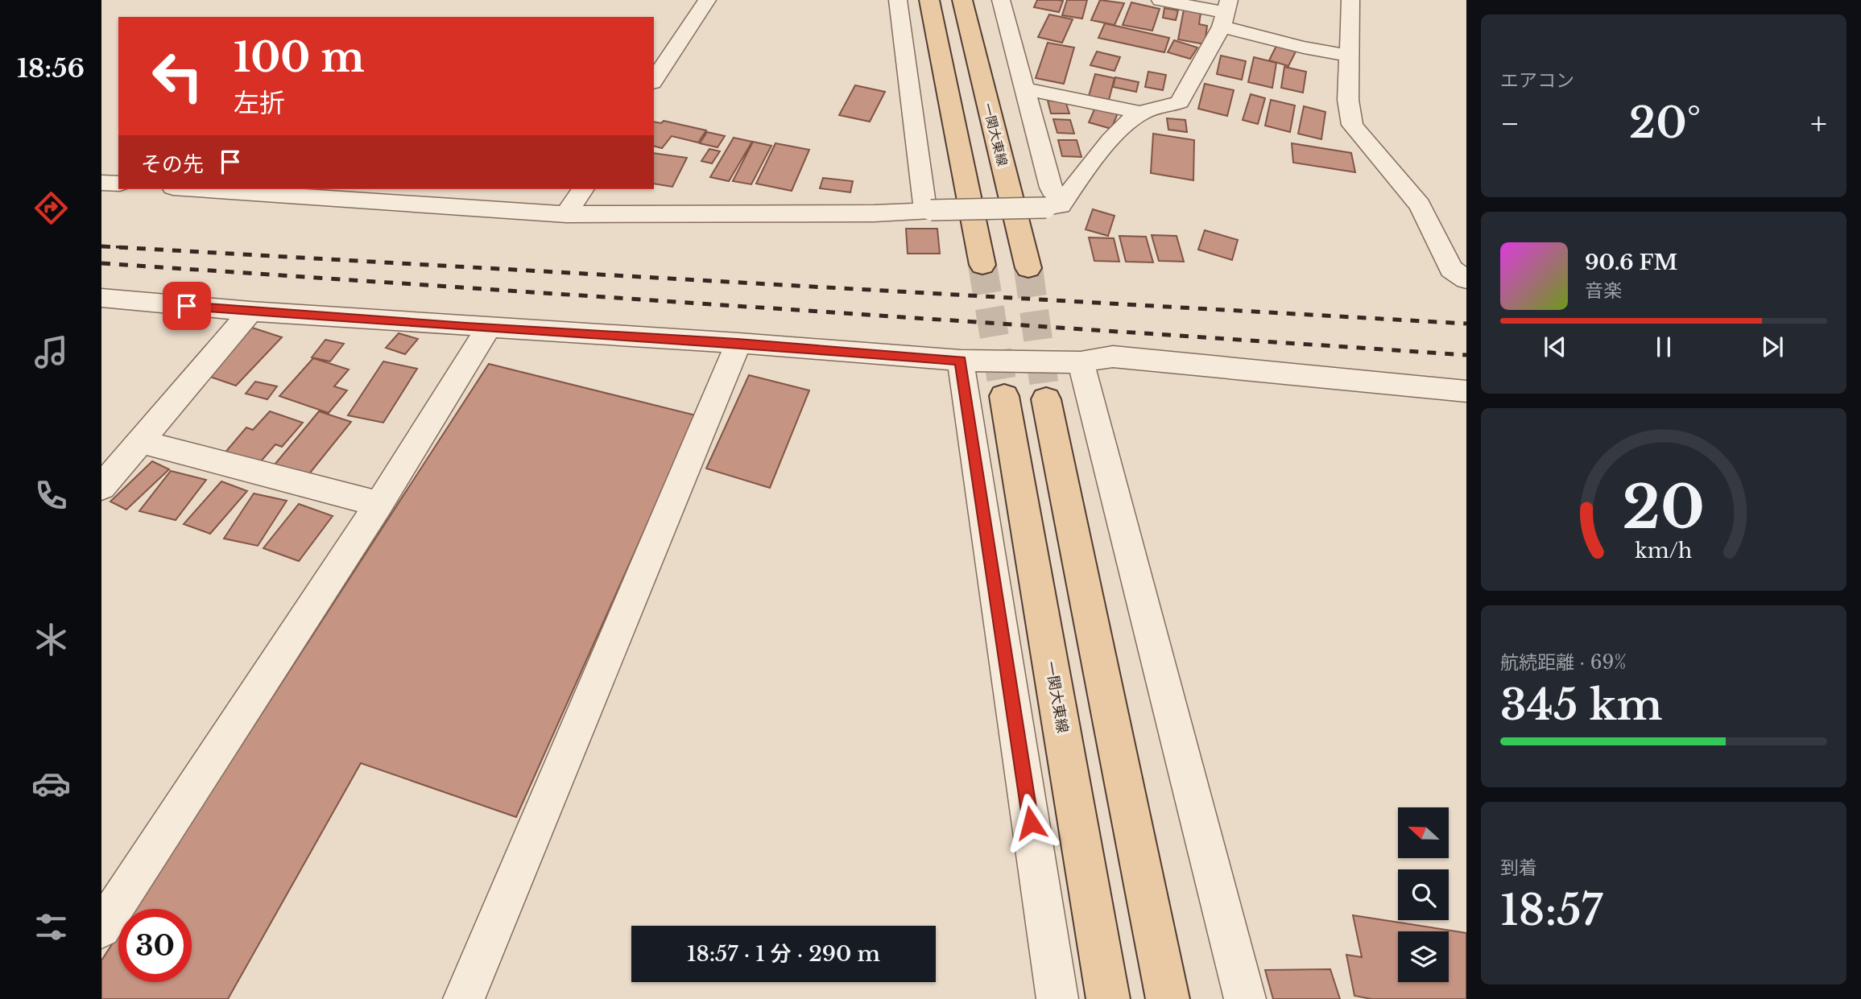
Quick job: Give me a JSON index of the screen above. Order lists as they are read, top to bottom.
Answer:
{
  "streets": {
    "main road": ["一関大東線"]
  },
  "north": "left",
  "page": {
    "tabs": "18:56",
    "tile": [
      "エアコン",
      ["航続距離 · 69%", "345 km"],
      ["到着", "18:57"]
    ],
    "turn": ["100 m", "左折"],
    "heat": ["−", "20°", "+"],
    "then": "その先",
    "song": ["90.6 FM", "音楽"],
    "limit": "30",
    "trip": "18:57 · 1 分 · 290 m",
    "gauge": ["20", "km/h"]
  }
}
